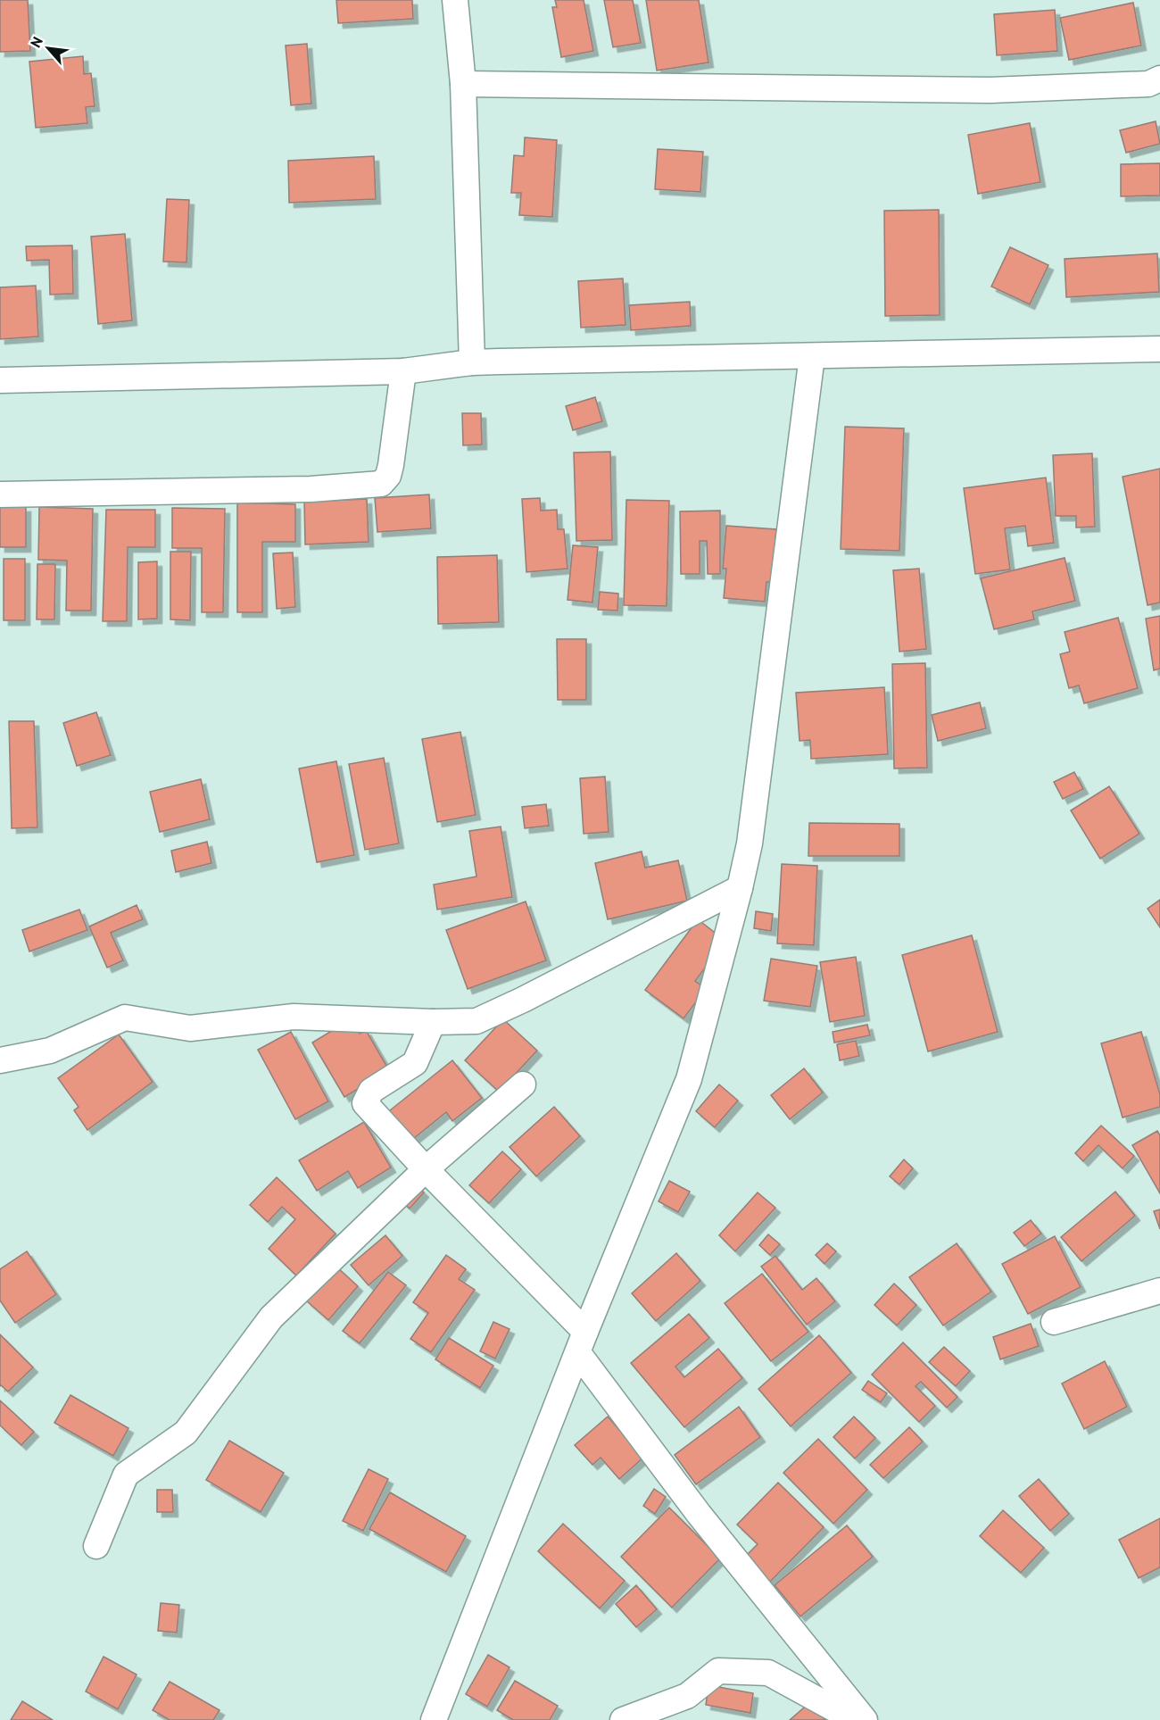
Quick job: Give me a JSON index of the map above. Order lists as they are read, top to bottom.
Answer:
{
  "north": "top left"
}
